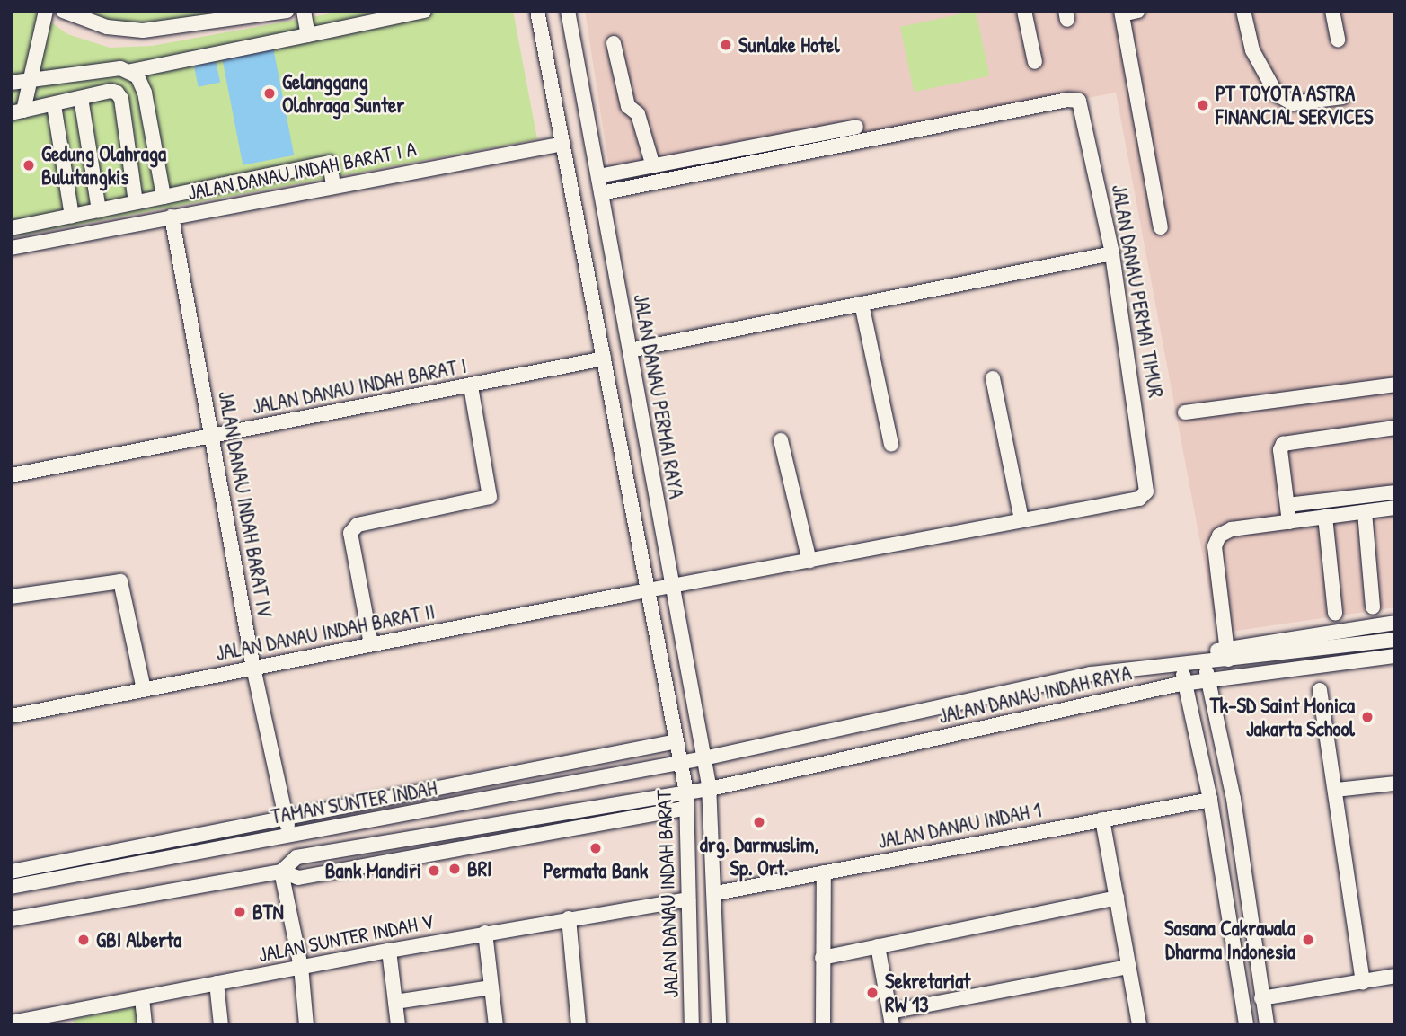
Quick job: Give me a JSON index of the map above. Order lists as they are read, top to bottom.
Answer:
{
  "streets": {
    "street": [
      "JALAN DANAU INDAH BARAT I A",
      "JALAN DANAU PERMAI TIMUR",
      "JALAN DANAU INDAH BARAT I",
      "JALAN DANAU PERMAI RAYA",
      "JALAN DANAU INDAH BARAT IV",
      "JALAN DANAU INDAH BARAT II",
      "JALAN DANAU INDAH RAYA",
      "TAMAN SUNTER INDAH",
      "JALAN DANAU INDAH 1",
      "JALAN DANAU INDAH BARAT",
      "JALAN SUNTER INDAH V"
    ]
  },
  "crossings": [
    ["JALAN DANAU INDAH BARAT I A", "JALAN DANAU INDAH BARAT IV"],
    ["JALAN DANAU PERMAI TIMUR", "JALAN DANAU PERMAI RAYA"],
    ["JALAN DANAU PERMAI TIMUR", "JALAN DANAU INDAH BARAT II"],
    ["JALAN DANAU INDAH BARAT I", "JALAN DANAU INDAH BARAT IV"],
    ["JALAN DANAU PERMAI RAYA", "JALAN DANAU INDAH BARAT II"],
    ["JALAN DANAU PERMAI RAYA", "JALAN DANAU INDAH RAYA"],
    ["JALAN DANAU PERMAI RAYA", "TAMAN SUNTER INDAH"],
    ["JALAN DANAU INDAH BARAT IV", "JALAN DANAU INDAH BARAT II"],
    ["JALAN DANAU INDAH BARAT IV", "TAMAN SUNTER INDAH"],
    ["JALAN DANAU INDAH RAYA", "TAMAN SUNTER INDAH"],
    ["JALAN DANAU INDAH RAYA", "JALAN DANAU INDAH BARAT"],
    ["TAMAN SUNTER INDAH", "JALAN DANAU INDAH BARAT"],
    ["JALAN DANAU INDAH BARAT", "JALAN SUNTER INDAH V"]
  ],
  "places": [
    "Sunlake Hotel",
    "Gelanggang Olahraga Sunter",
    "PT TOYOTA ASTRA FINANCIAL SERVICES",
    "Gedung Olahraga Bulutangkis",
    "Tk-SD Saint Monica Jakarta School",
    "drg. Darmuslim, Sp. Ort.",
    "Permata Bank",
    "BRI",
    "Bank Mandiri",
    "BTN",
    "GBI Alberta",
    "Sasana Cakrawala Dharma Indonesia",
    "Sekretariat RW 13"
  ]
}
